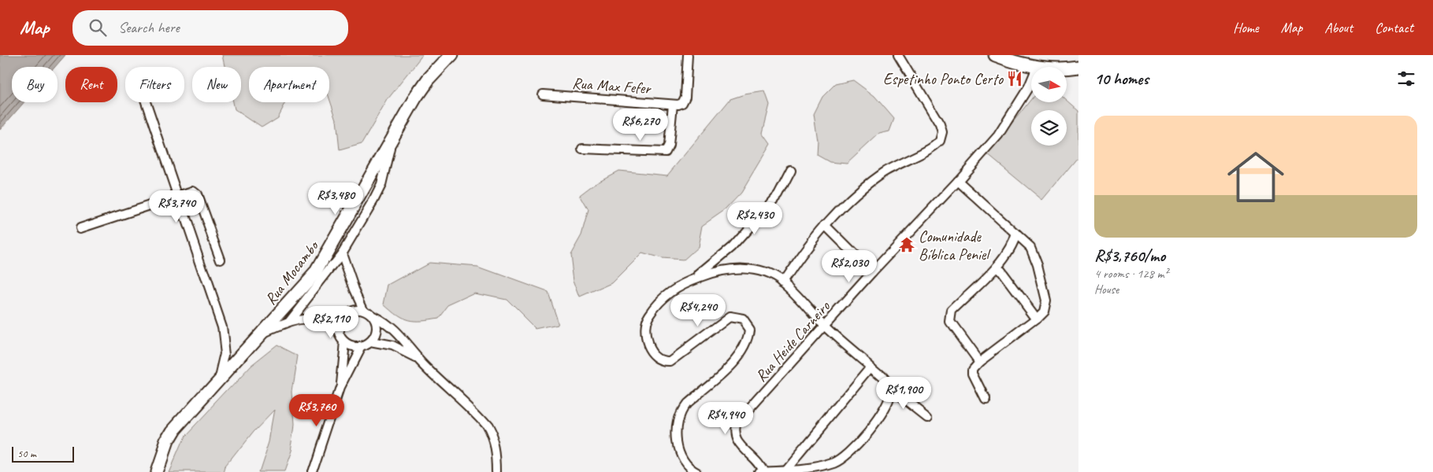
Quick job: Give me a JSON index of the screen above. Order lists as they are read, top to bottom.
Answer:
{
  "streets": {
    "main road": ["Rua Mocambo"],
    "street": ["Rua Max Fefer", "Rua Heide Carneiro"]
  },
  "places": {
    "restaurant": ["Espetinho Ponto Certo"],
    "temple": ["Comunidade Bíblica Peniel"]
  },
  "scale_bar": "50 m",
  "north": "right",
  "page": {
    "header": "Map",
    "search": "Search here",
    "nav": [
      "Home",
      "Map",
      "About",
      "Contact"
    ],
    "heading": "10 homes",
    "chip": [
      "Buy",
      "Rent",
      "Filters",
      "New",
      "Apartment"
    ],
    "list": [
      {
        "name": "R$3,760/mo",
        "note": "4 rooms · 128 m² · House"
      }
    ],
    "price": [
      "R$6,270",
      "R$3,480",
      "R$3,740",
      "R$2,430",
      "R$2,030",
      "R$4,240",
      "R$2,110",
      "R$1,900",
      "R$3,760",
      "R$4,940"
    ],
    "scale": "50 m"
  }
}
